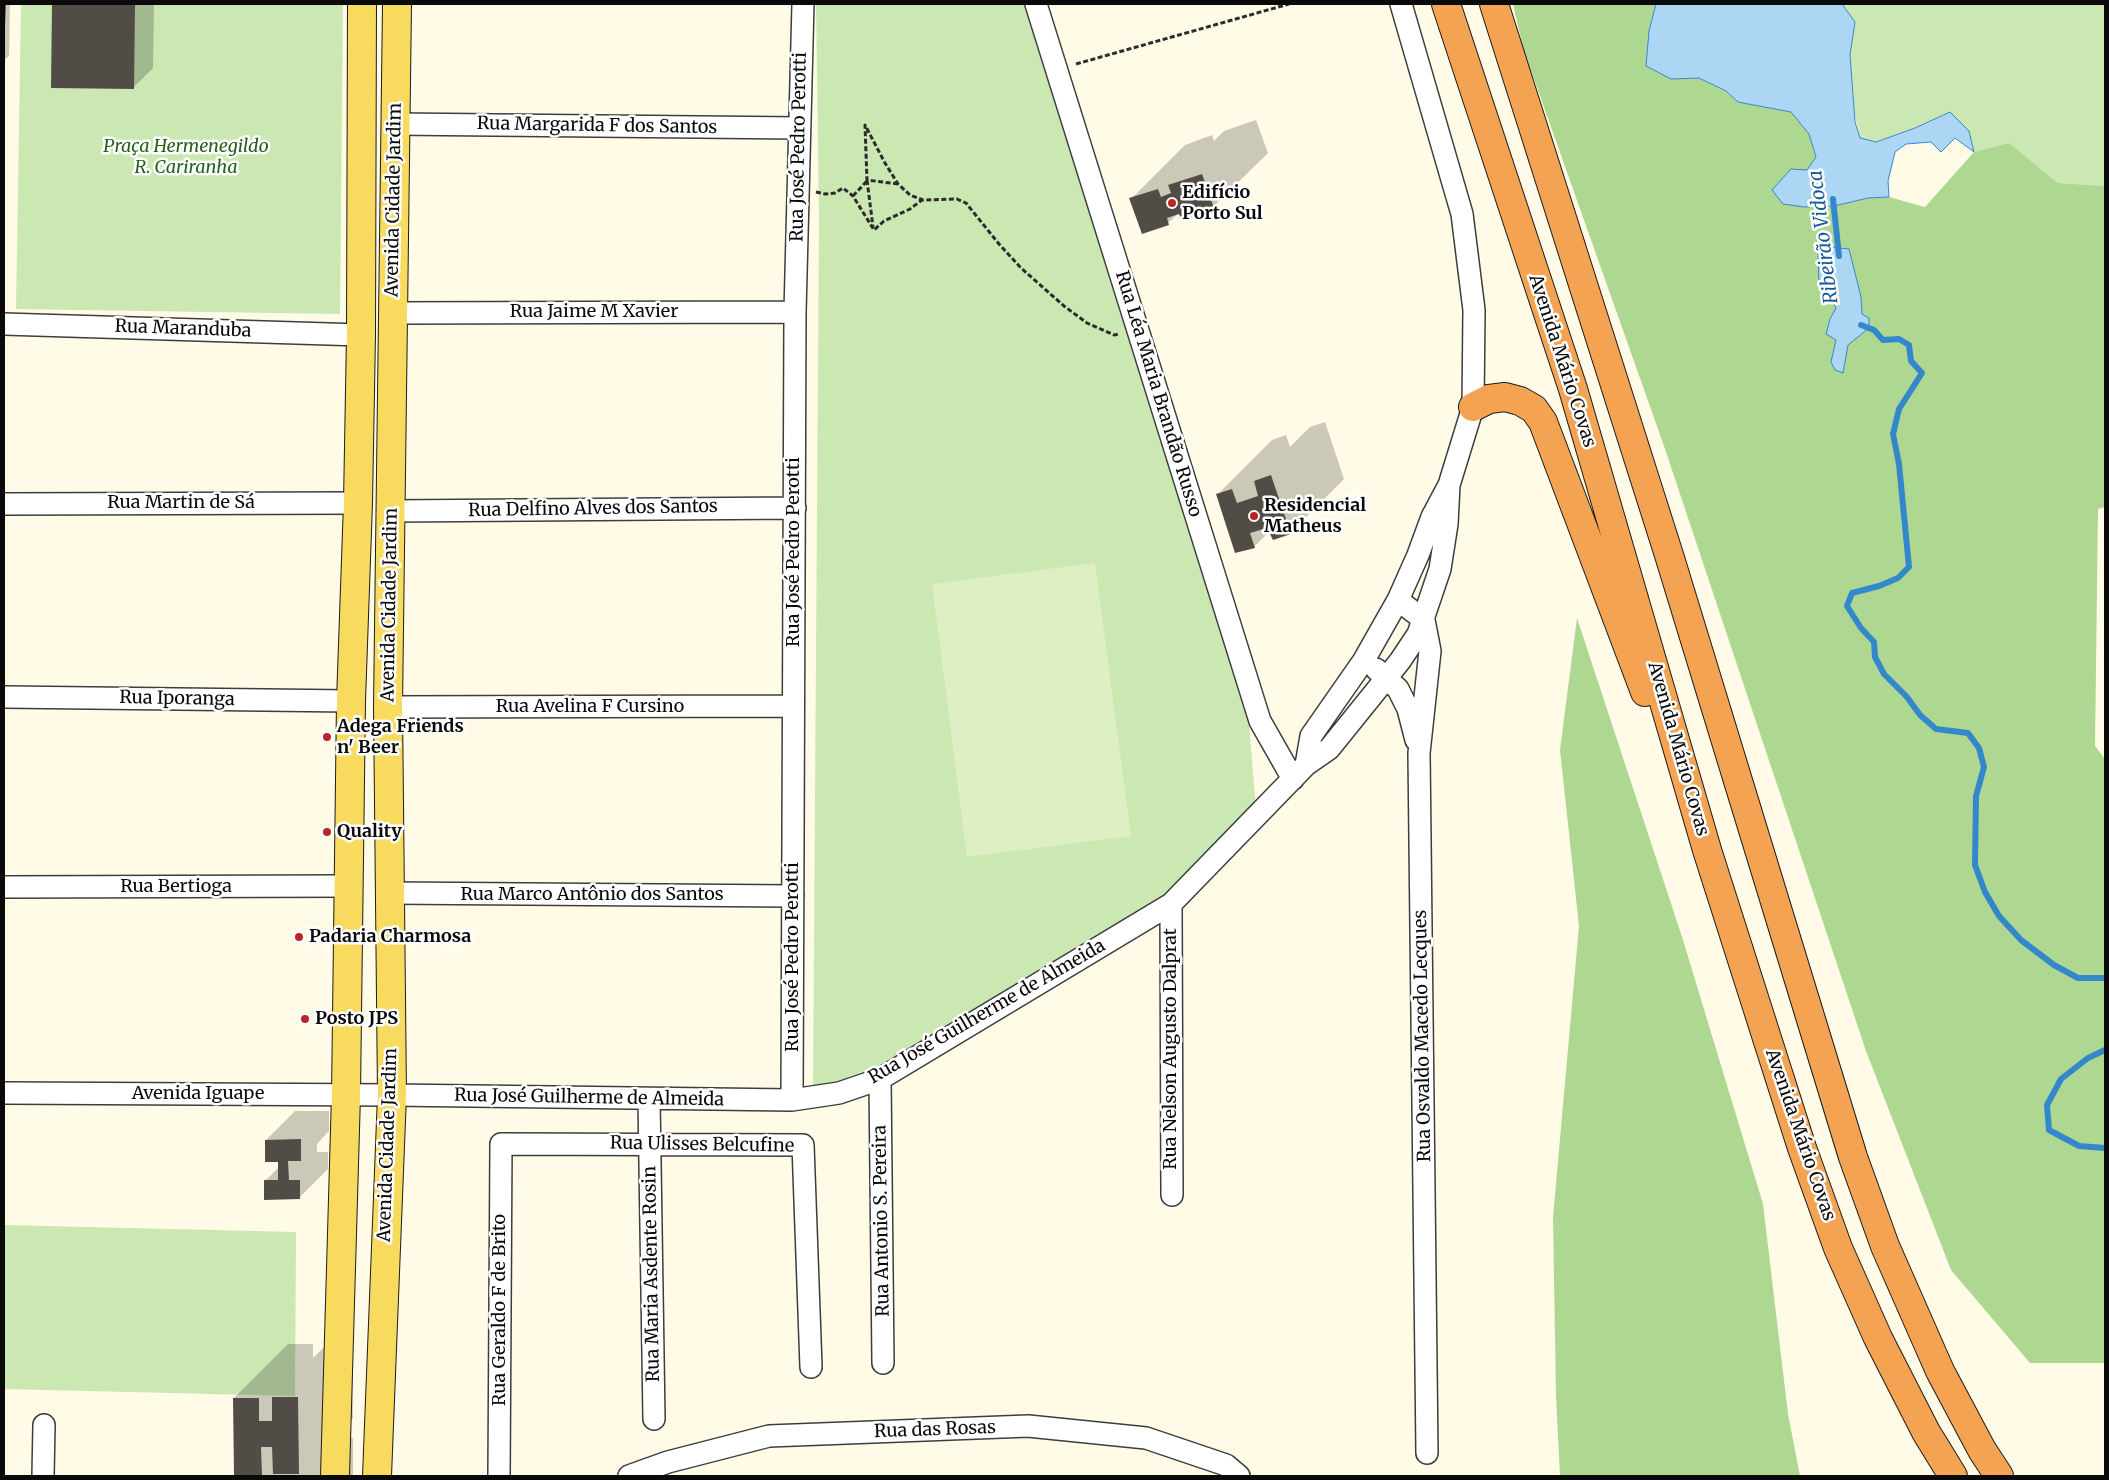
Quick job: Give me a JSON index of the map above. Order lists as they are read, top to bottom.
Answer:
{
  "streets": {
    "highway": ["Avenida Mário Covas"],
    "main road": ["Avenida Cidade Jardim"],
    "street": [
      "Rua Margarida F dos Santos",
      "Rua José Pedro Perotti",
      "Rua Jaime M Xavier",
      "Rua Maranduba",
      "Rua Léa Maria Brandão Russo",
      "Rua Martin de Sá",
      "Rua Delfino Alves dos Santos",
      "Rua Iporanga",
      "Rua Avelina F Cursino",
      "Rua Bertioga",
      "Rua Marco Antônio dos Santos",
      "Rua José Guilherme de Almeida",
      "Rua Osvaldo Macedo Lecques",
      "Rua Nelson Augusto Dalprat",
      "Avenida Iguape",
      "Rua Ulisses Belcufine",
      "Rua Antonio S. Pereira",
      "Rua Maria Asdente Rosin",
      "Rua Geraldo F de Brito",
      "Rua das Rosas"
    ]
  },
  "crossings": [
    ["Rua Margarida F dos Santos", "Rua José Pedro Perotti"],
    ["Rua Margarida F dos Santos", "Avenida Cidade Jardim"],
    ["Rua José Pedro Perotti", "Rua Jaime M Xavier"],
    ["Rua José Pedro Perotti", "Rua Delfino Alves dos Santos"],
    ["Rua José Pedro Perotti", "Rua Avelina F Cursino"],
    ["Rua José Pedro Perotti", "Rua Marco Antônio dos Santos"],
    ["Rua José Pedro Perotti", "Rua José Guilherme de Almeida"],
    ["Avenida Cidade Jardim", "Rua Jaime M Xavier"],
    ["Avenida Cidade Jardim", "Rua Maranduba"],
    ["Avenida Cidade Jardim", "Rua Martin de Sá"],
    ["Avenida Cidade Jardim", "Rua Delfino Alves dos Santos"],
    ["Avenida Cidade Jardim", "Rua Iporanga"],
    ["Avenida Cidade Jardim", "Rua Avelina F Cursino"],
    ["Avenida Cidade Jardim", "Rua Bertioga"],
    ["Avenida Cidade Jardim", "Rua Marco Antônio dos Santos"],
    ["Avenida Cidade Jardim", "Rua José Guilherme de Almeida"],
    ["Avenida Cidade Jardim", "Avenida Iguape"],
    ["Rua Léa Maria Brandão Russo", "Rua José Guilherme de Almeida"],
    ["Rua José Guilherme de Almeida", "Rua Osvaldo Macedo Lecques"],
    ["Rua José Guilherme de Almeida", "Rua Nelson Augusto Dalprat"],
    ["Rua José Guilherme de Almeida", "Avenida Iguape"],
    ["Rua José Guilherme de Almeida", "Rua Antonio S. Pereira"],
    ["Rua José Guilherme de Almeida", "Rua Maria Asdente Rosin"],
    ["Rua Ulisses Belcufine", "Rua Maria Asdente Rosin"],
    ["Rua Ulisses Belcufine", "Rua Geraldo F de Brito"]
  ],
  "water": ["Ribeirão Vidoca"],
  "parks": ["Praça Hermenegildo R. Cariranha"],
  "places": [
    "Edifício Porto Sul",
    "Residencial Matheus",
    "Adega Friends n' Beer",
    "Quality",
    "Padaria Charmosa",
    "Posto JPS"
  ]
}
